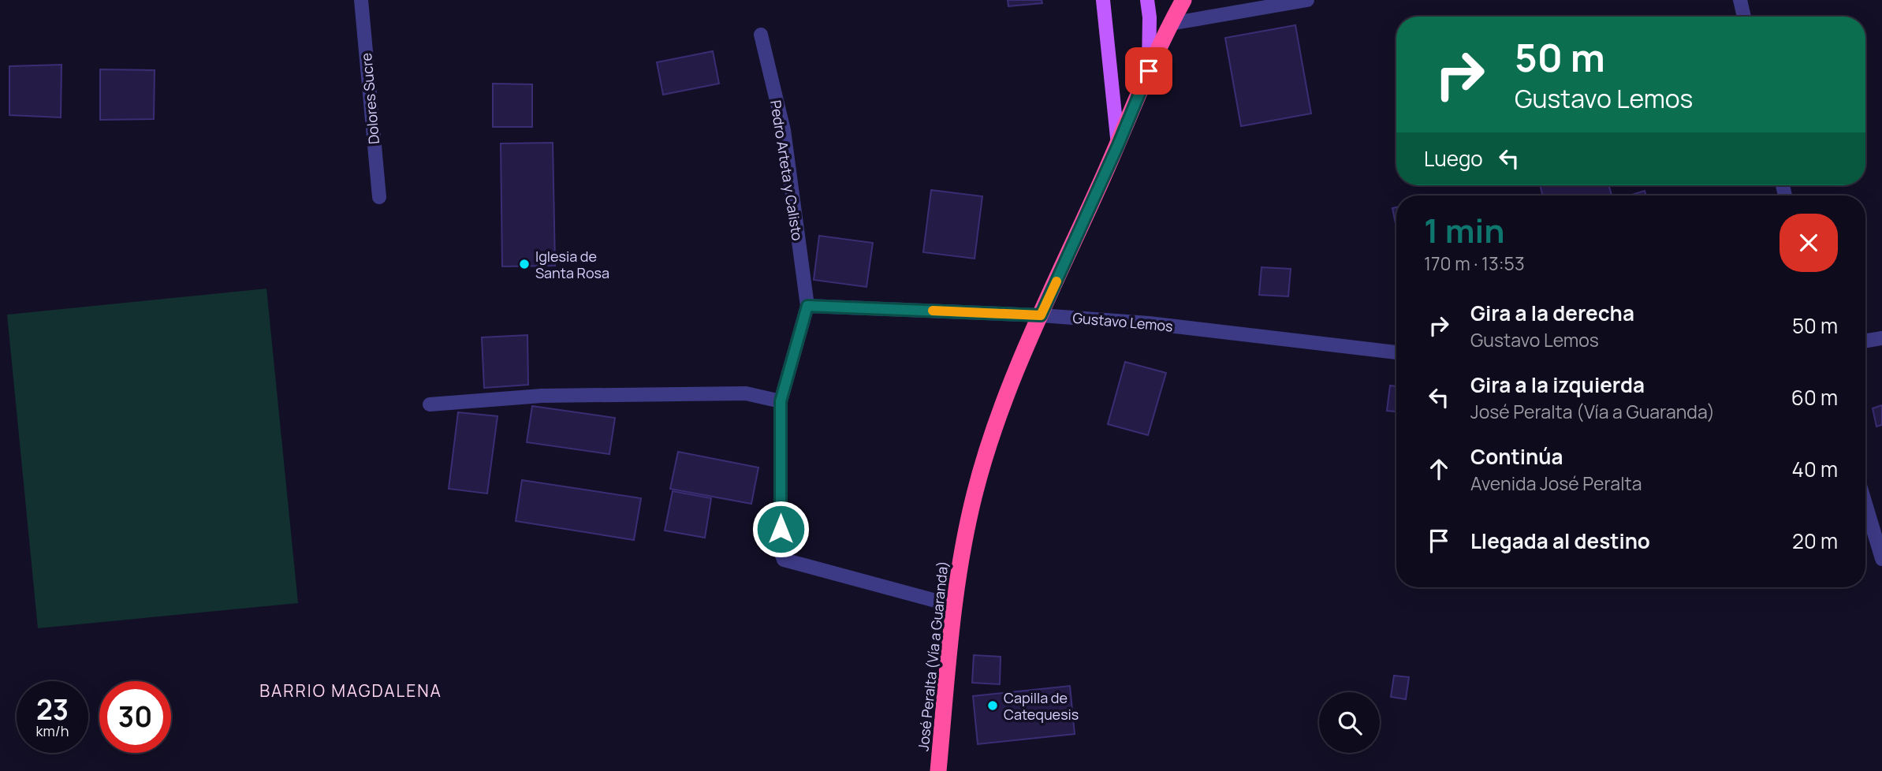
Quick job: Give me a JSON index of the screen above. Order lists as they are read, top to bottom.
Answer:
{
  "streets": {
    "highway": ["José Peralta (Vía a Guaranda)"],
    "street": ["Dolores Sucre", "Pedro Arteta y Calisto", "Gustavo Lemos"]
  },
  "crossings": [
    ["Pedro Arteta y Calisto", "Gustavo Lemos"],
    ["Gustavo Lemos", "José Peralta (Vía a Guaranda)"]
  ],
  "districts": ["BARRIO MAGDALENA"],
  "places": ["Iglesia de Santa Rosa", "Capilla de Catequesis"],
  "page": {
    "turn": ["50 m", "Gustavo Lemos"],
    "then": "Luego",
    "heading": ["1 min", "170 m · 13:53"],
    "list": [
      {
        "name": "Gira a la derecha",
        "note": "Gustavo Lemos",
        "value": "50 m"
      },
      {
        "name": "Gira a la izquierda",
        "note": "José Peralta (Vía a Guaranda)",
        "value": "60 m"
      },
      {
        "name": "Continúa",
        "note": "Avenida José Peralta",
        "value": "40 m"
      },
      {
        "name": "Llegada al destino",
        "value": "20 m"
      }
    ],
    "speed": "23 km/h",
    "limit": "30"
  }
}
